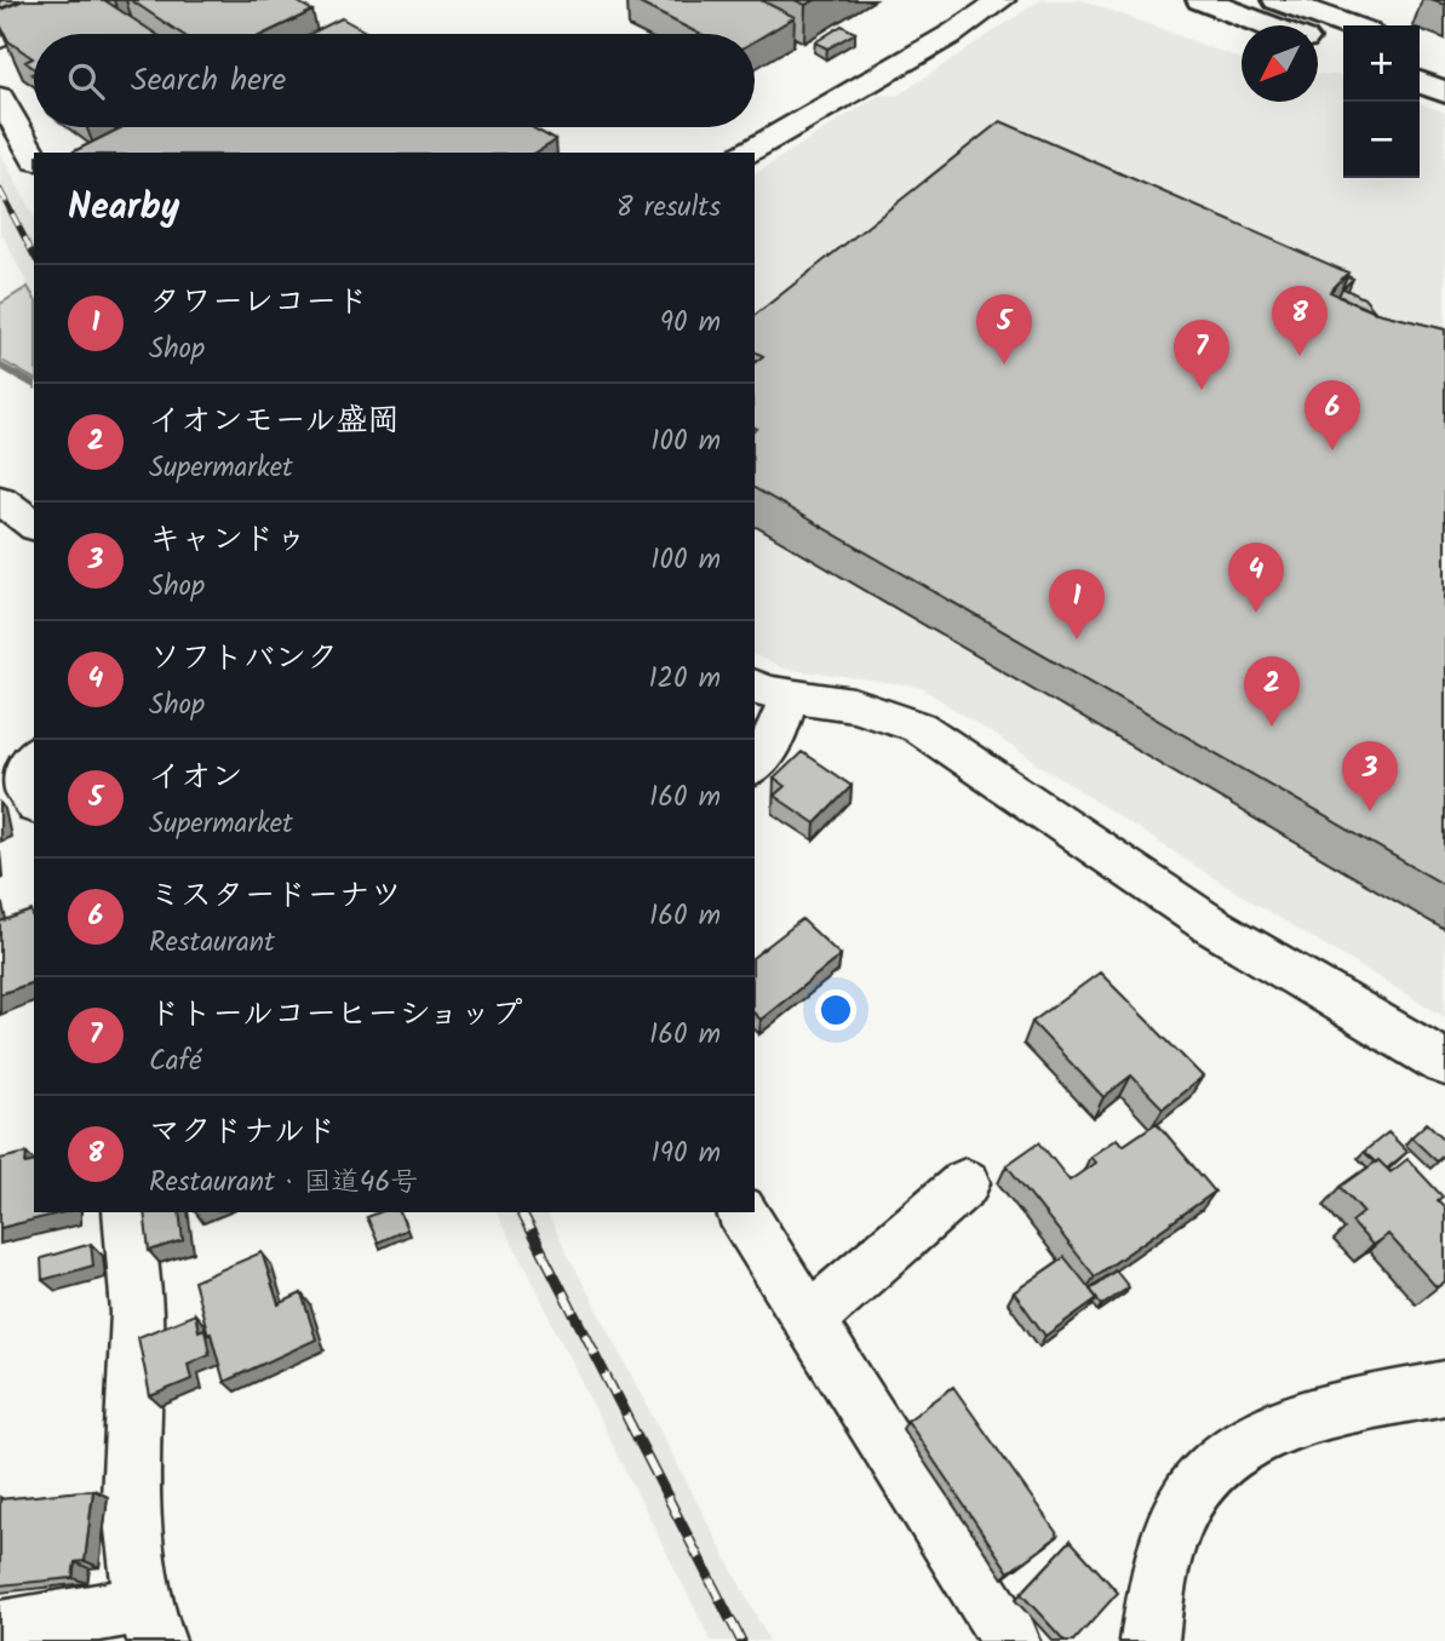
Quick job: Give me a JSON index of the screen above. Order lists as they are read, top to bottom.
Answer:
{
  "north": "bottom left",
  "page": {
    "map_buttons": ["+", "−"],
    "search": "Search here",
    "heading": ["Nearby", "8 results"],
    "list": [
      {
        "mark": "1",
        "name": "タワーレコード",
        "note": "Shop",
        "value": "90 m"
      },
      {
        "mark": "2",
        "name": "イオンモール盛岡",
        "note": "Supermarket",
        "value": "100 m"
      },
      {
        "mark": "3",
        "name": "キャンドゥ",
        "note": "Shop",
        "value": "100 m"
      },
      {
        "mark": "4",
        "name": "ソフトバンク",
        "note": "Shop",
        "value": "120 m"
      },
      {
        "mark": "5",
        "name": "イオン",
        "note": "Supermarket",
        "value": "160 m"
      },
      {
        "mark": "6",
        "name": "ミスタードーナツ",
        "note": "Restaurant",
        "value": "160 m"
      },
      {
        "mark": "7",
        "name": "ドトールコーヒーショップ",
        "note": "Café",
        "value": "160 m"
      },
      {
        "mark": "8",
        "name": "マクドナルド",
        "note": "Restaurant · 国道46号",
        "value": "190 m"
      }
    ],
    "pins": [
      "8",
      "5",
      "7",
      "6",
      "4",
      "1",
      "2",
      "3"
    ]
  }
}
